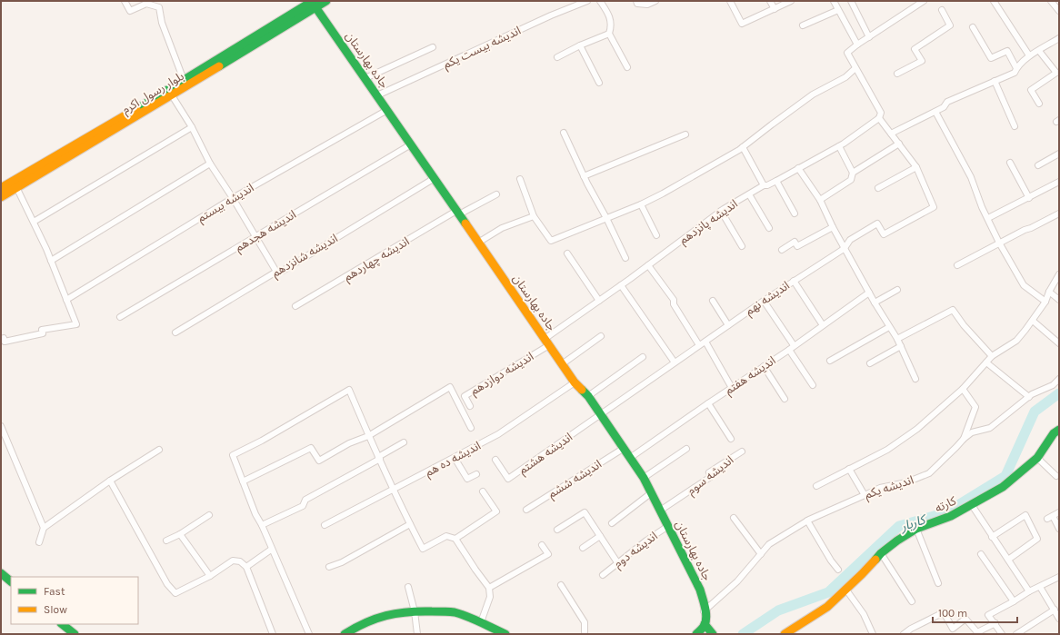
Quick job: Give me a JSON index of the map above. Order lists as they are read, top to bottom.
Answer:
{
  "streets": {
    "street": [
      "اندیشه بیست یکم",
      "جاده بهارستان",
      "بلوار رسول اکرم",
      "اندیشه بیستم",
      "اندیشه پانزدهم",
      "اندیشه هجدهم",
      "اندیشه شانزدهم",
      "اندیشه چهاردهم",
      "اندیشه نهم",
      "اندیشه دوازدهم",
      "اندیشه هفتم",
      "اندیشه هشتم",
      "اندیشه ده هم",
      "اندیشه سوم",
      "اندیشه ششم",
      "اندیشه یکم",
      "کارته",
      "اندیشه دوم"
    ]
  },
  "crossings": [
    ["اندیشه بیست یکم", "جاده بهارستان"],
    ["جاده بهارستان", "بلوار رسول اکرم"],
    ["جاده بهارستان", "اندیشه بیستم"],
    ["جاده بهارستان", "اندیشه پانزدهم"],
    ["جاده بهارستان", "اندیشه هجدهم"],
    ["جاده بهارستان", "اندیشه شانزدهم"],
    ["جاده بهارستان", "اندیشه چهاردهم"],
    ["جاده بهارستان", "اندیشه نهم"],
    ["جاده بهارستان", "اندیشه دوازدهم"],
    ["جاده بهارستان", "اندیشه هفتم"],
    ["جاده بهارستان", "اندیشه هشتم"],
    ["جاده بهارستان", "اندیشه ده هم"],
    ["جاده بهارستان", "اندیشه سوم"],
    ["جاده بهارستان", "اندیشه ششم"],
    ["جاده بهارستان", "اندیشه یکم"],
    ["جاده بهارستان", "اندیشه دوم"],
    ["اندیشه پانزدهم", "اندیشه دوازدهم"],
    ["اندیشه نهم", "اندیشه هشتم"]
  ],
  "water": ["کاربار"],
  "legend": ["Fast", "Slow"],
  "scale_bar": "100 m"
}
